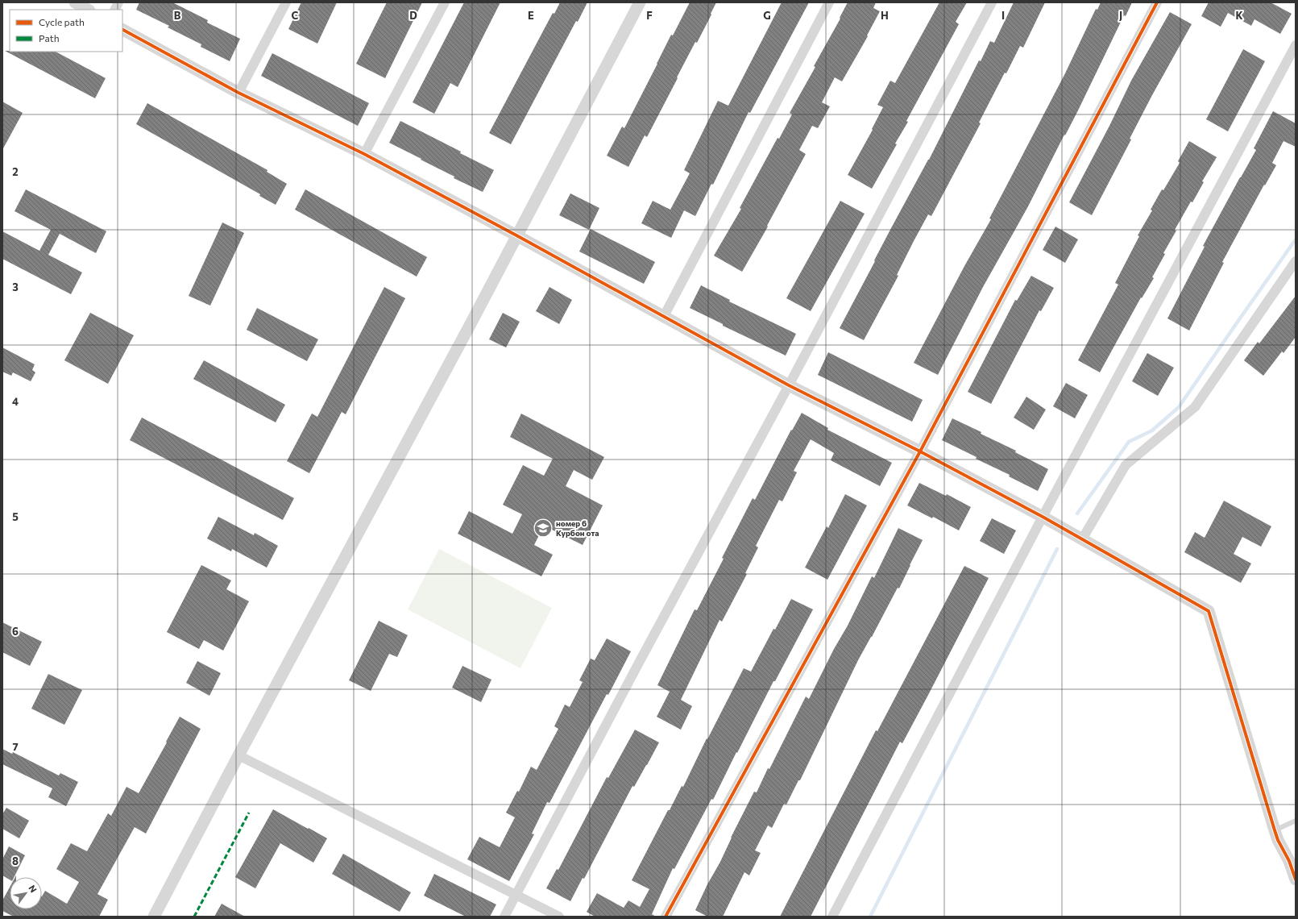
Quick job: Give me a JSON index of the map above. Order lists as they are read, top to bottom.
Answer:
{
  "places": {
    "school or university": ["номер 6 Курбон ота"]
  },
  "legend": ["Cycle path", "Path"],
  "north": "top right",
  "grid": {
    "columns": [
      "B",
      "C",
      "D",
      "E",
      "F",
      "G",
      "H",
      "I",
      "J",
      "K"
    ],
    "rows": [
      "2",
      "3",
      "4",
      "5",
      "6",
      "7",
      "8"
    ]
  }
}
